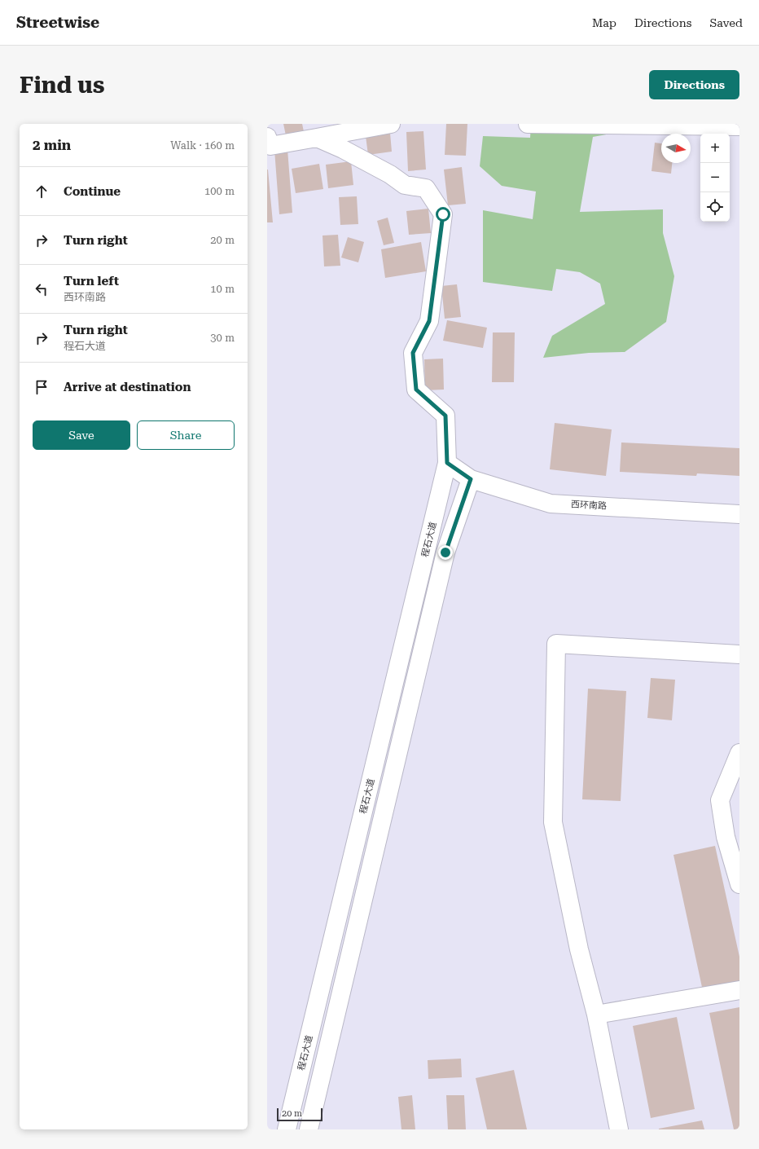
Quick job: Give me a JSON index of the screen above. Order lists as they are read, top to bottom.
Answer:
{
  "streets": {
    "street": ["西环南路", "程石大道"]
  },
  "crossings": [
    ["西环南路", "程石大道"]
  ],
  "scale_bar": "20 m",
  "north": "right",
  "page": {
    "header": "Streetwise",
    "nav": ["Map", "Directions", "Saved"],
    "buttons": [
      "Directions",
      ["Save", "Share"]
    ],
    "title": "Find us",
    "heading": ["2 min", "Walk · 160 m"],
    "map_buttons": ["+", "−"],
    "list": [
      ["Continue", "100 m"],
      ["Turn right", "20 m"],
      ["Turn left", "西环南路", "10 m"],
      ["Turn right", "程石大道", "30 m"],
      "Arrive at destination"
    ],
    "scale": "20 m"
  }
}
